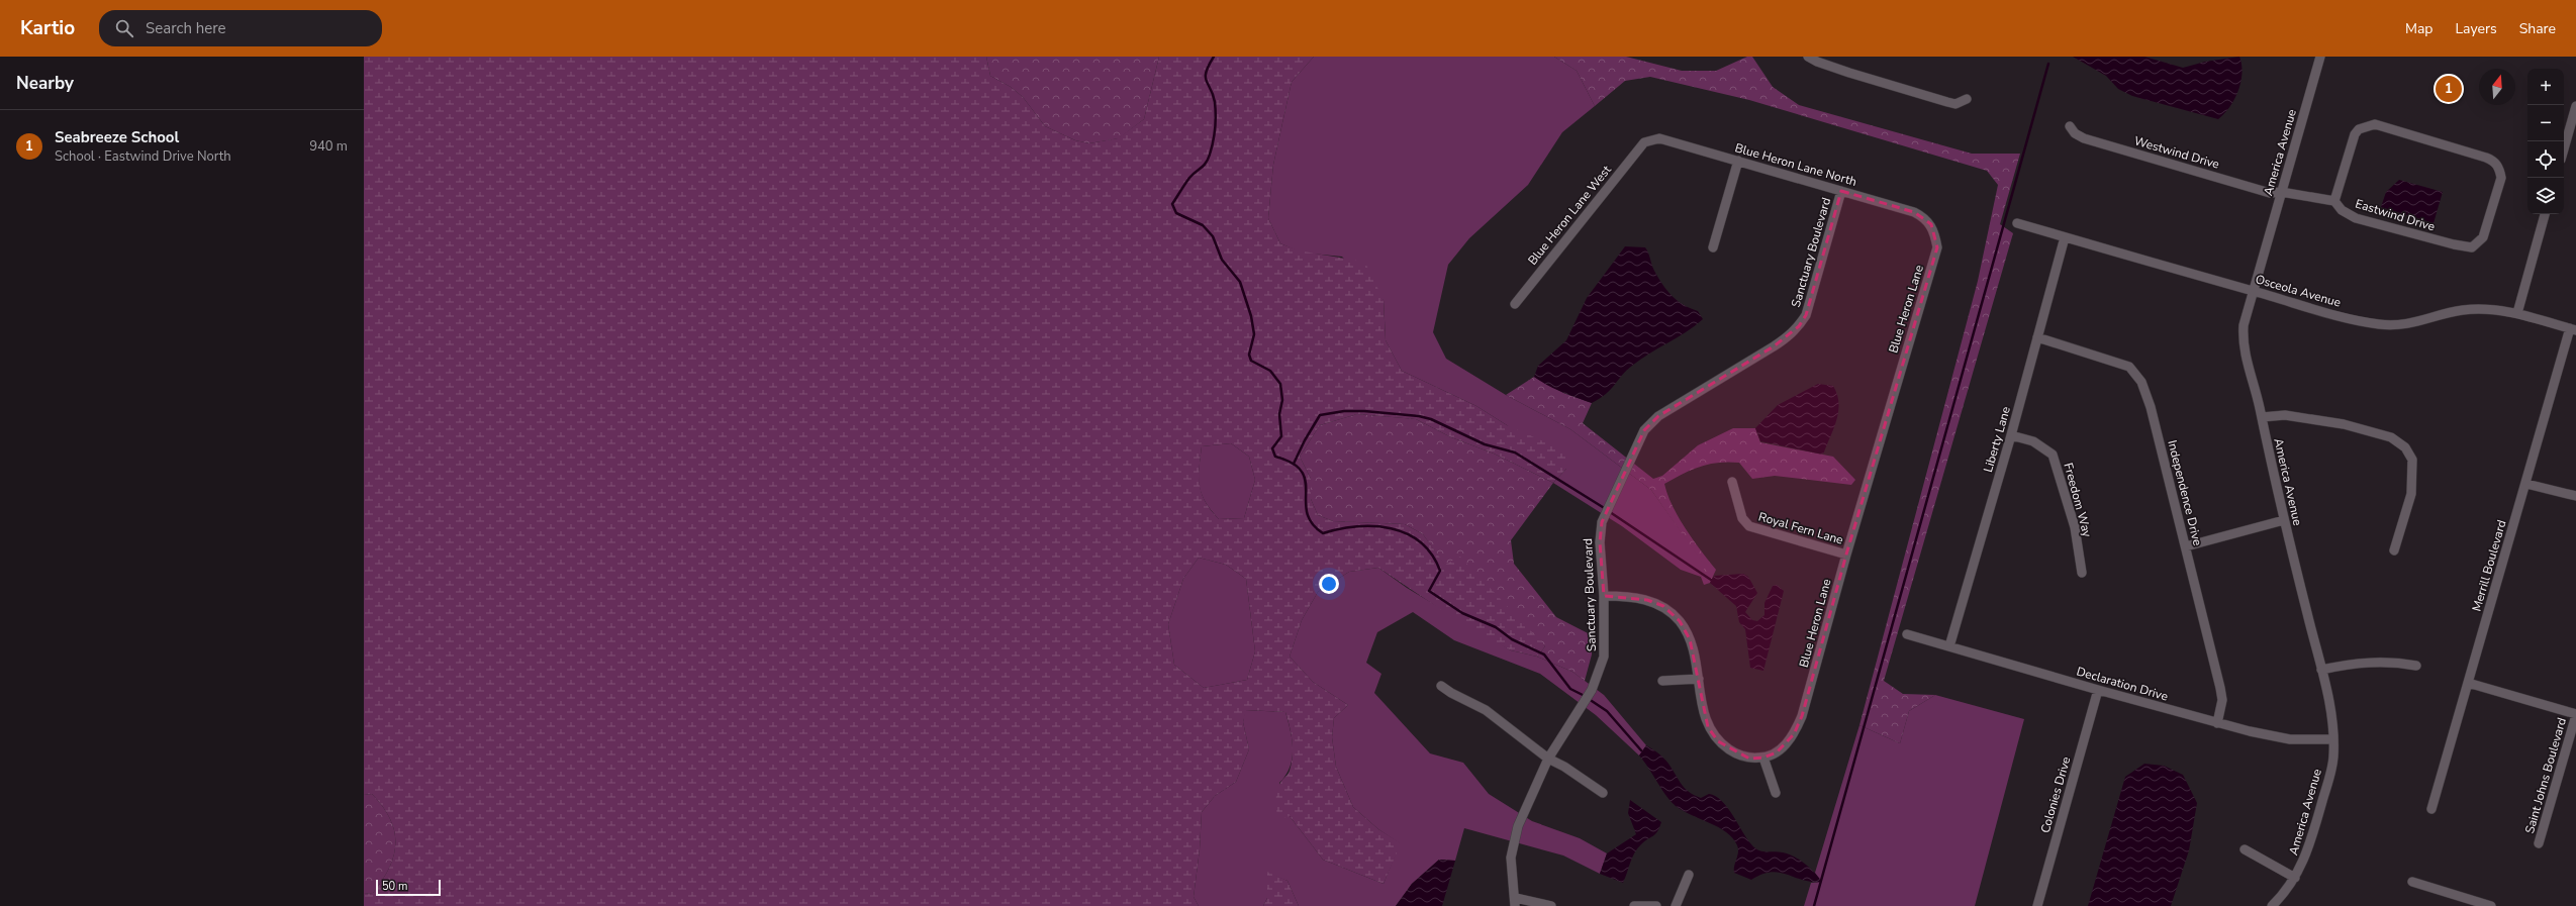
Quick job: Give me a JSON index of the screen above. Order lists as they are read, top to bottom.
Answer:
{
  "streets": {
    "street": [
      "Westwind Drive",
      "America Avenue",
      "Blue Heron Lane North",
      "Blue Heron Lane West",
      "Eastwind Drive",
      "Sanctuary Boulevard",
      "Osceola Avenue",
      "Blue Heron Lane",
      "Liberty Lane",
      "Independence Drive",
      "Freedom Way",
      "Royal Fern Lane",
      "Merrill Boulevard",
      "Declaration Drive",
      "Saint Johns Boulevard",
      "Colonies Drive"
    ]
  },
  "crossings": [
    ["Westwind Drive", "America Avenue"],
    ["America Avenue", "Osceola Avenue"],
    ["America Avenue", "Declaration Drive"],
    ["Blue Heron Lane North", "Blue Heron Lane West"],
    ["Blue Heron Lane North", "Sanctuary Boulevard"],
    ["Blue Heron Lane North", "Blue Heron Lane"],
    ["Osceola Avenue", "Liberty Lane"],
    ["Osceola Avenue", "Merrill Boulevard"],
    ["Blue Heron Lane", "Royal Fern Lane"],
    ["Liberty Lane", "Independence Drive"],
    ["Liberty Lane", "Freedom Way"],
    ["Liberty Lane", "Declaration Drive"],
    ["Independence Drive", "Declaration Drive"],
    ["Declaration Drive", "Colonies Drive"]
  ],
  "scale_bar": "50 m",
  "north": "top",
  "page": {
    "header": "Kartio",
    "search": "Search here",
    "nav": ["Map", "Layers", "Share"],
    "heading": "Nearby",
    "map_buttons": ["+", "−"],
    "pins": "1",
    "list": [
      {
        "mark": "1",
        "name": "Seabreeze School",
        "note": "School · Eastwind Drive North",
        "value": "940 m"
      }
    ],
    "scale": "50 m"
  }
}
